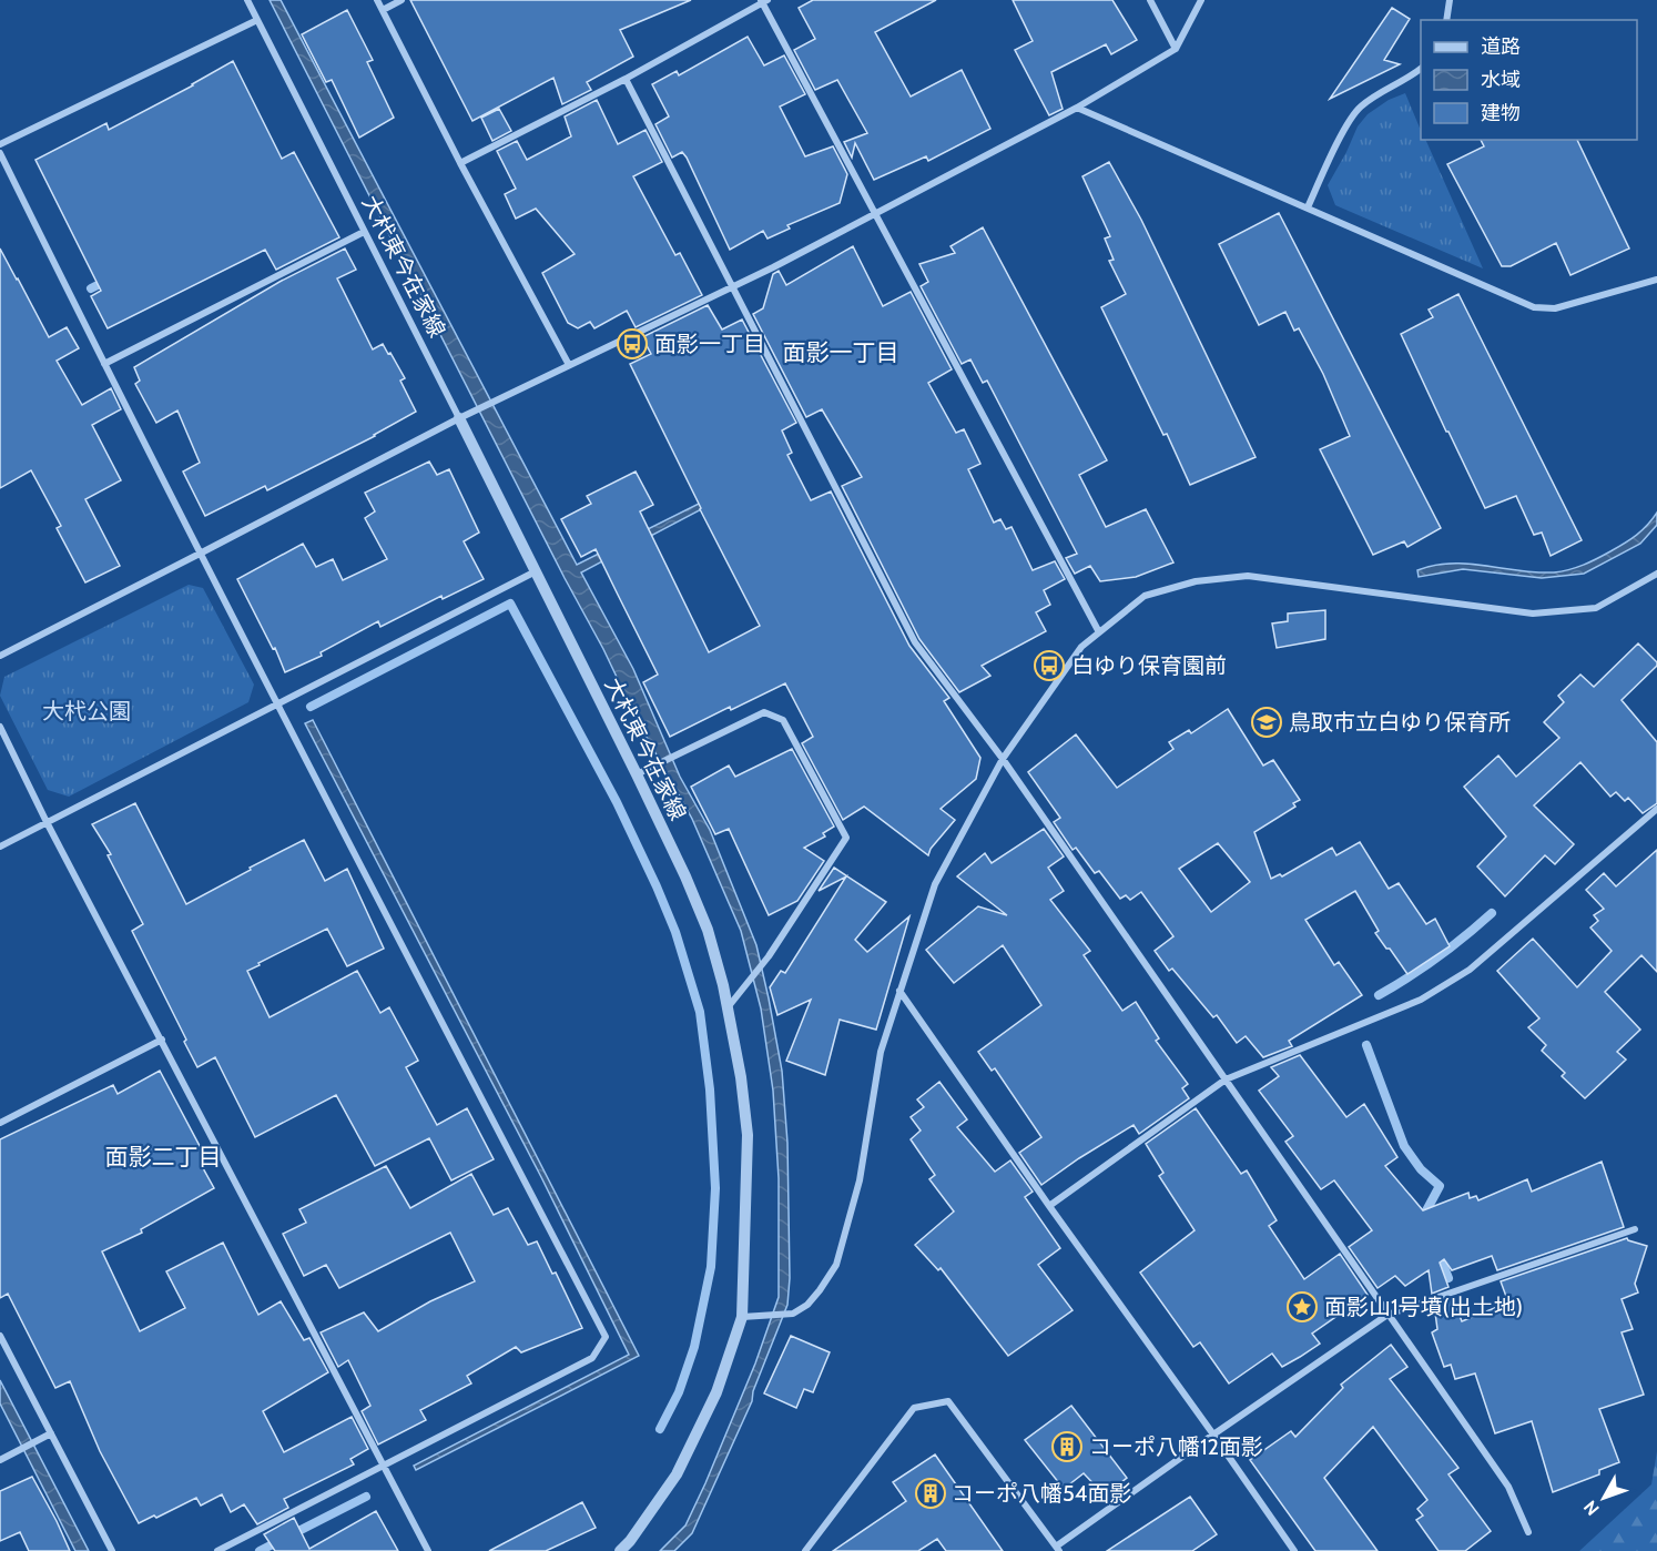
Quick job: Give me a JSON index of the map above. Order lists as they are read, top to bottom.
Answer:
{
  "streets": {
    "street": ["大杙東今在家線"]
  },
  "districts": ["面影一丁目", "面影二丁目"],
  "parks": ["大杙公園"],
  "places": {
    "bus stop": ["面影一丁目", "白ゆり保育園前"],
    "school or university": ["鳥取市立白ゆり保育所"],
    "place": ["面影山1号墳(出土地)"],
    "building": ["コーポ八幡12面影", "コーポ八幡54面影"]
  },
  "legend": ["道路", "水域", "建物"],
  "north": "bottom left"
}
